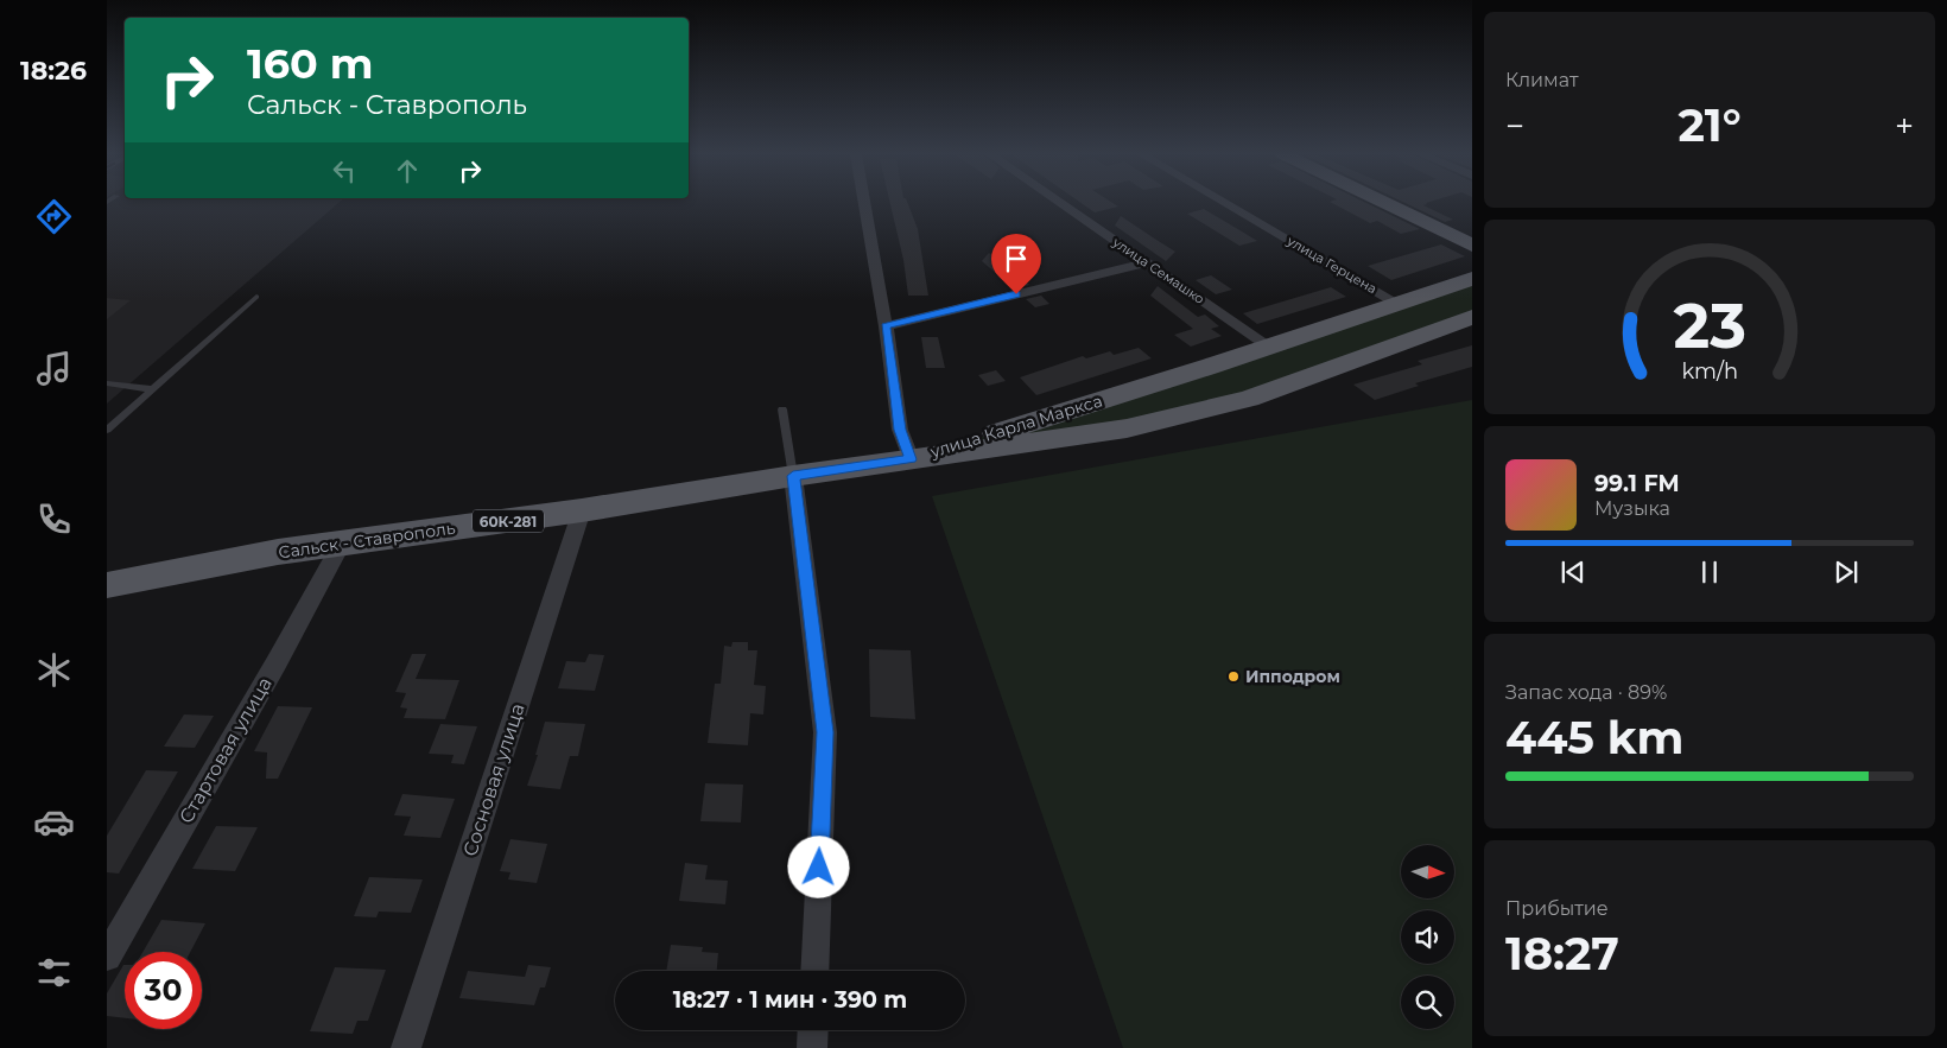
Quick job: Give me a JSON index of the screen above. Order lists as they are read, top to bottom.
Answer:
{
  "streets": {
    "main road": ["улица Карла Маркса", "60К-281", "Сальск - Ставрополь"],
    "street": [
      "улица Герцена",
      "улица Семашко",
      "Стартовая улица",
      "Сосновая улица"
    ]
  },
  "crossings": [
    ["улица Герцена", "улица Карла Маркса"],
    ["улица Семашко", "улица Карла Маркса"],
    ["улица Карла Маркса", "Сальск - Ставрополь"],
    ["Сальск - Ставрополь", "Стартовая улица"],
    ["Сальск - Ставрополь", "Сосновая улица"]
  ],
  "places": ["Ипподром"],
  "north": "right",
  "page": {
    "tabs": "18:26",
    "tile": [
      "Климат",
      ["Запас хода · 89%", "445 km"],
      ["Прибытие", "18:27"]
    ],
    "turn": ["160 m", "Сальск - Ставрополь"],
    "heat": ["−", "21°", "+"],
    "song": ["99.1 FM", "Музыка"],
    "limit": "30",
    "trip": "18:27 · 1 мин · 390 m",
    "gauge": ["23", "km/h"]
  }
}
